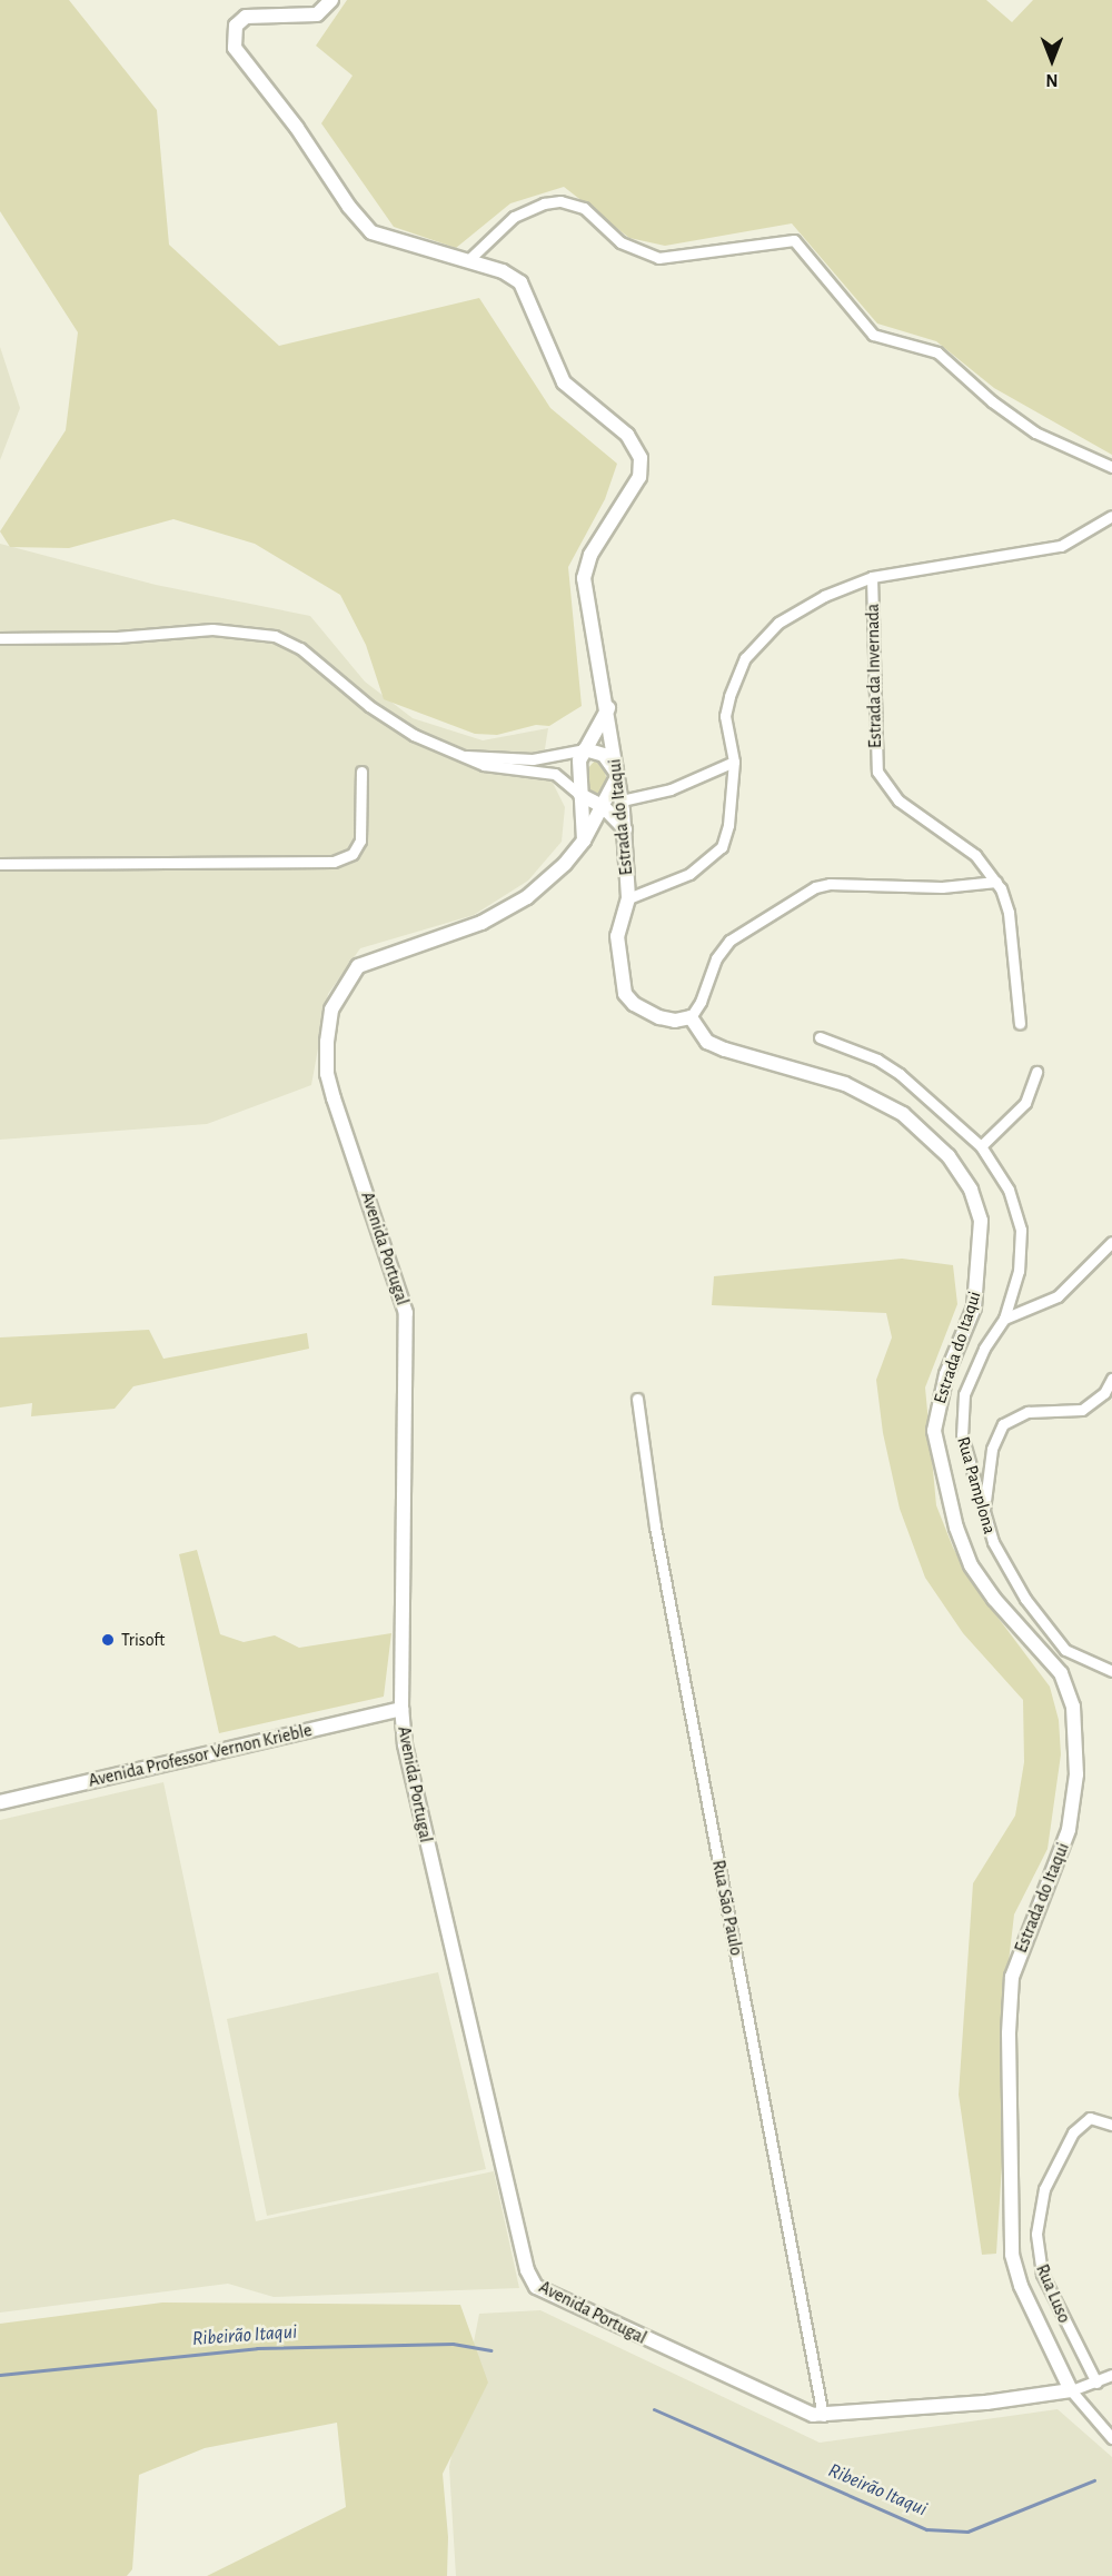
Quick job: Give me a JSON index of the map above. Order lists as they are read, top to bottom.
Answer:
{
  "streets": {
    "street": [
      "Estrada da Invernada",
      "Estrada do Itaqui",
      "Avenida Portugal",
      "Rua Pamplona",
      "Avenida Professor Vernon Krieble",
      "Rua São Paulo",
      "Rua Luso"
    ]
  },
  "crossings": [
    ["Estrada do Itaqui", "Avenida Portugal"],
    ["Avenida Portugal", "Avenida Professor Vernon Krieble"],
    ["Avenida Portugal", "Rua São Paulo"],
    ["Avenida Portugal", "Rua Luso"]
  ],
  "water": ["Ribeirão Itaqui"],
  "places": ["Trisoft"],
  "north": "bottom"
}
